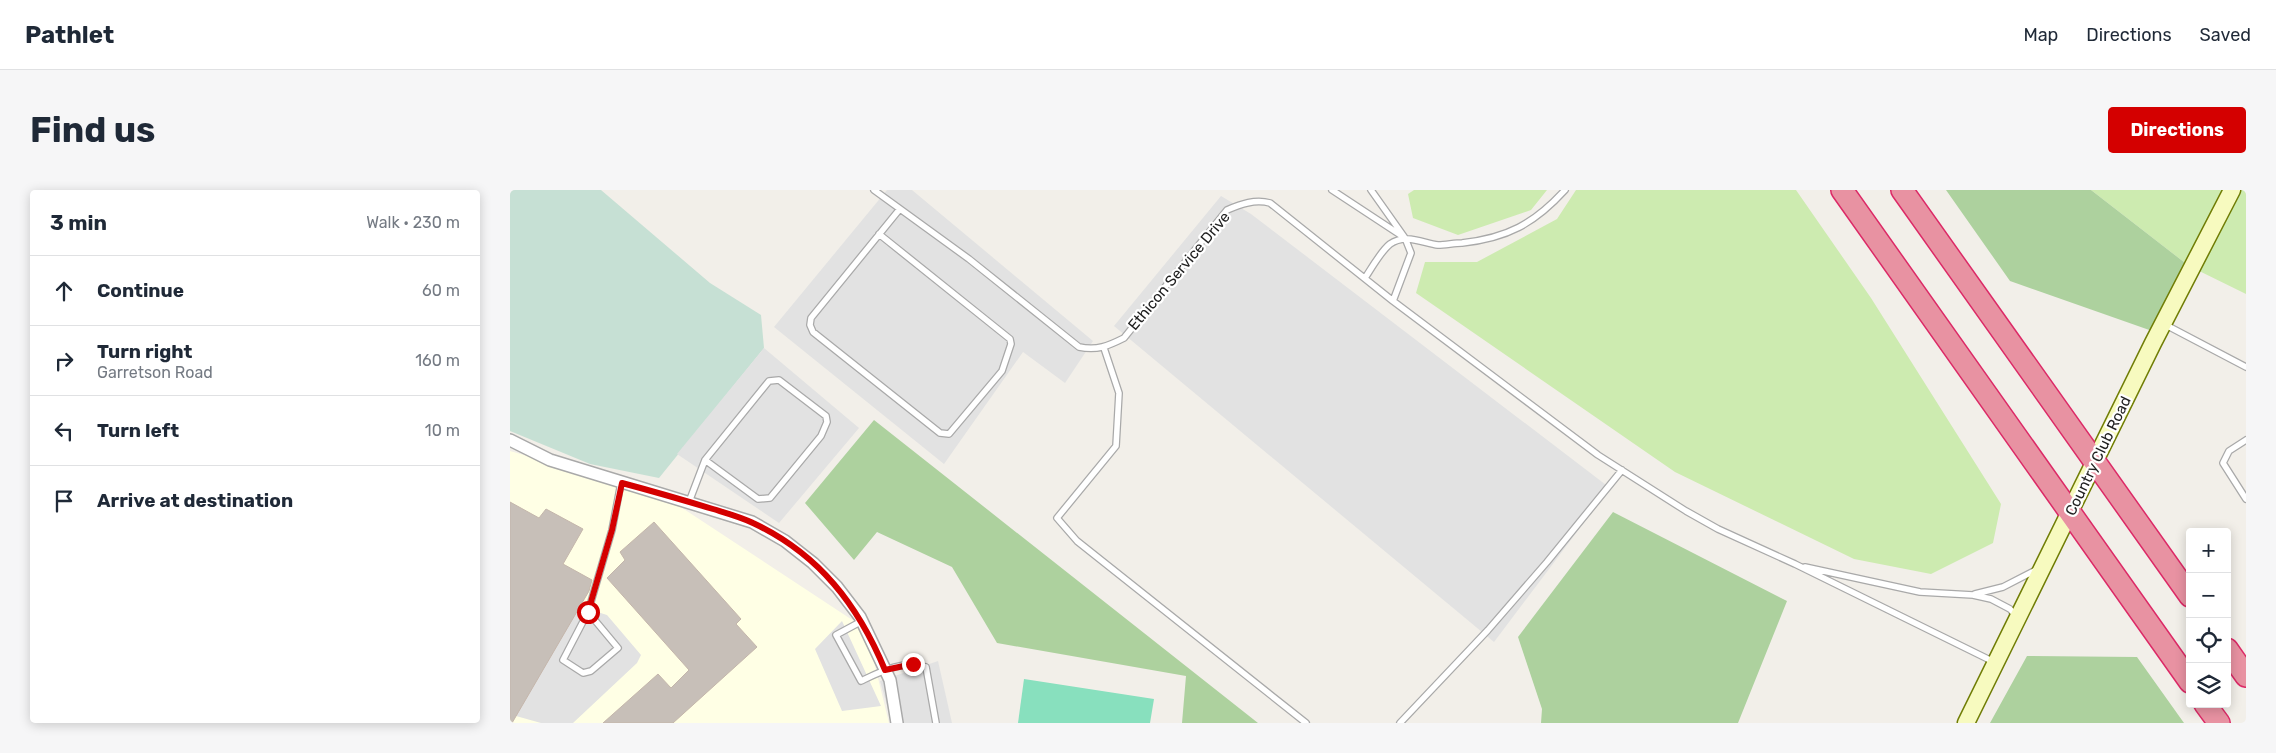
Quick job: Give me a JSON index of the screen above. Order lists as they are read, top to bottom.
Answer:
{
  "streets": {
    "street": ["Country Club Road"],
    "lane": ["Ethicon Service Drive"]
  },
  "page": {
    "header": "Pathlet",
    "nav": ["Map", "Directions", "Saved"],
    "buttons": "Directions",
    "title": "Find us",
    "heading": ["3 min", "Walk · 230 m"],
    "list": [
      ["Continue", "60 m"],
      ["Turn right", "Garretson Road", "160 m"],
      ["Turn left", "10 m"],
      "Arrive at destination"
    ],
    "map_buttons": ["+", "−"]
  }
}
